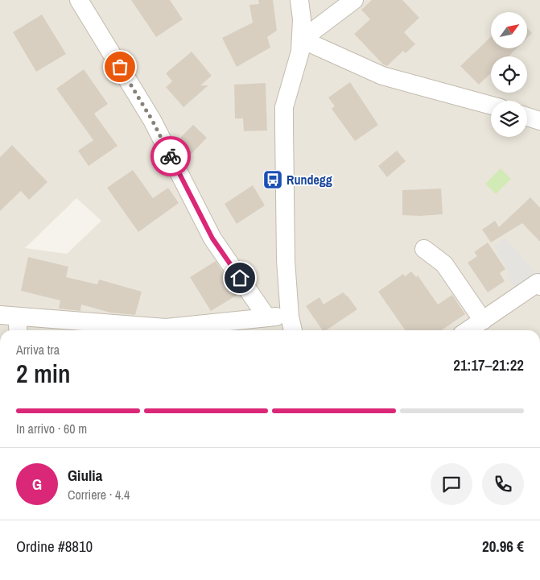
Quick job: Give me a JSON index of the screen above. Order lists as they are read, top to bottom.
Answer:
{
  "places": {
    "bus stop": ["Rundegg"]
  },
  "north": "top right",
  "page": {
    "heading": ["2 min", "Arriva tra", "21:17–21:22"],
    "panel": [
      "Giulia",
      "Corriere · 4.4",
      "Ordine #8810",
      "20.96 €"
    ],
    "bar": "In arrivo · 60 m",
    "round": "G"
  }
}
